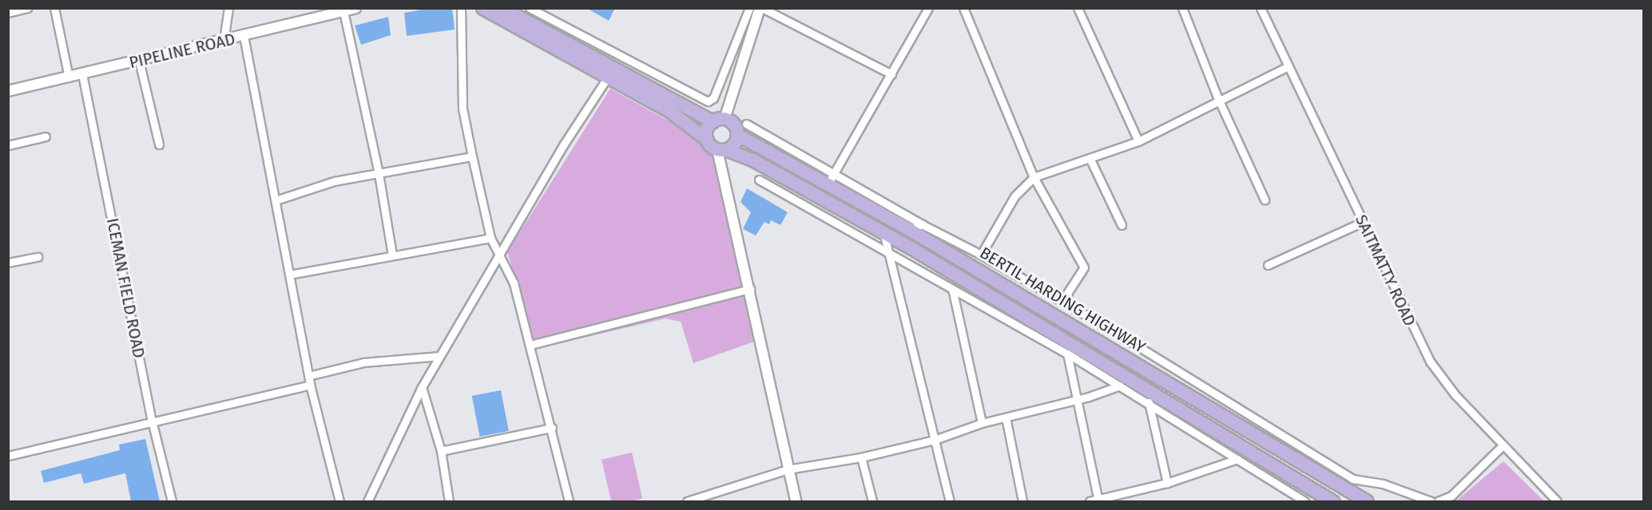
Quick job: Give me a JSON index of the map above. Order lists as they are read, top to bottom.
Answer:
{
  "streets": {
    "main road": ["BERTIL HARDING HIGHWAY"],
    "street": ["PIPELINE ROAD", "SAITMATTY ROAD", "ICEMAN FIELD ROAD"]
  },
  "crossings": [
    ["PIPELINE ROAD", "ICEMAN FIELD ROAD"]
  ]
}
